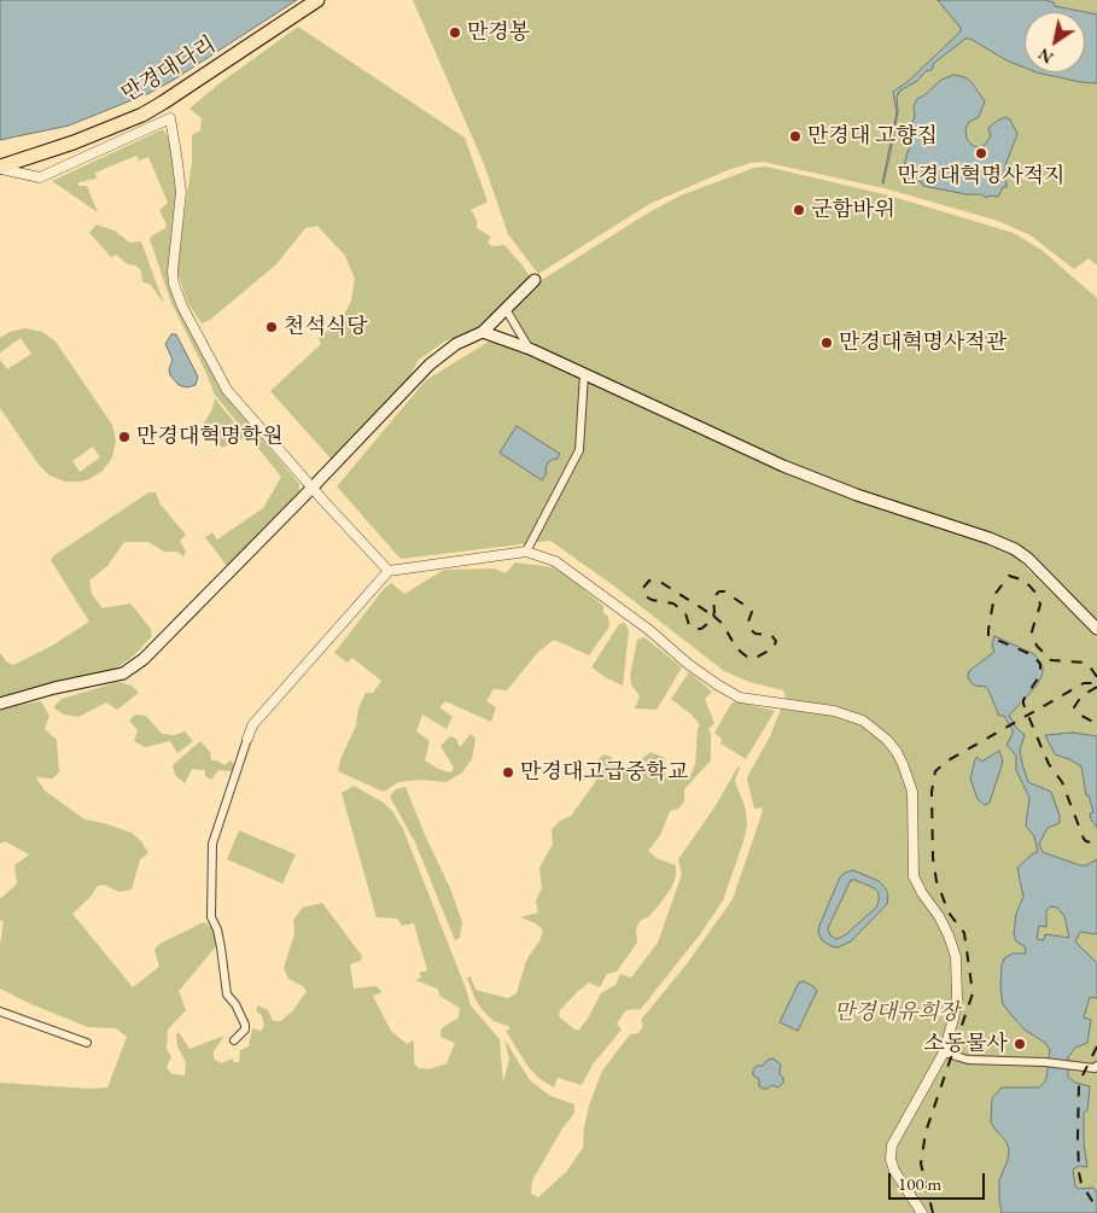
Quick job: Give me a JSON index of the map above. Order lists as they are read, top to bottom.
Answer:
{
  "streets": {
    "highway": ["만경대다리"]
  },
  "parks": ["만경대유희장"],
  "places": [
    "만경봉",
    "만경대 고향집",
    "만경대혁명사적지",
    "군함바위",
    "천석식당",
    "만경대혁명사적관",
    "만경대혁명학원",
    "만경대고급중학교",
    "소동물사"
  ],
  "scale_bar": "100 m",
  "north": "bottom left"
}
